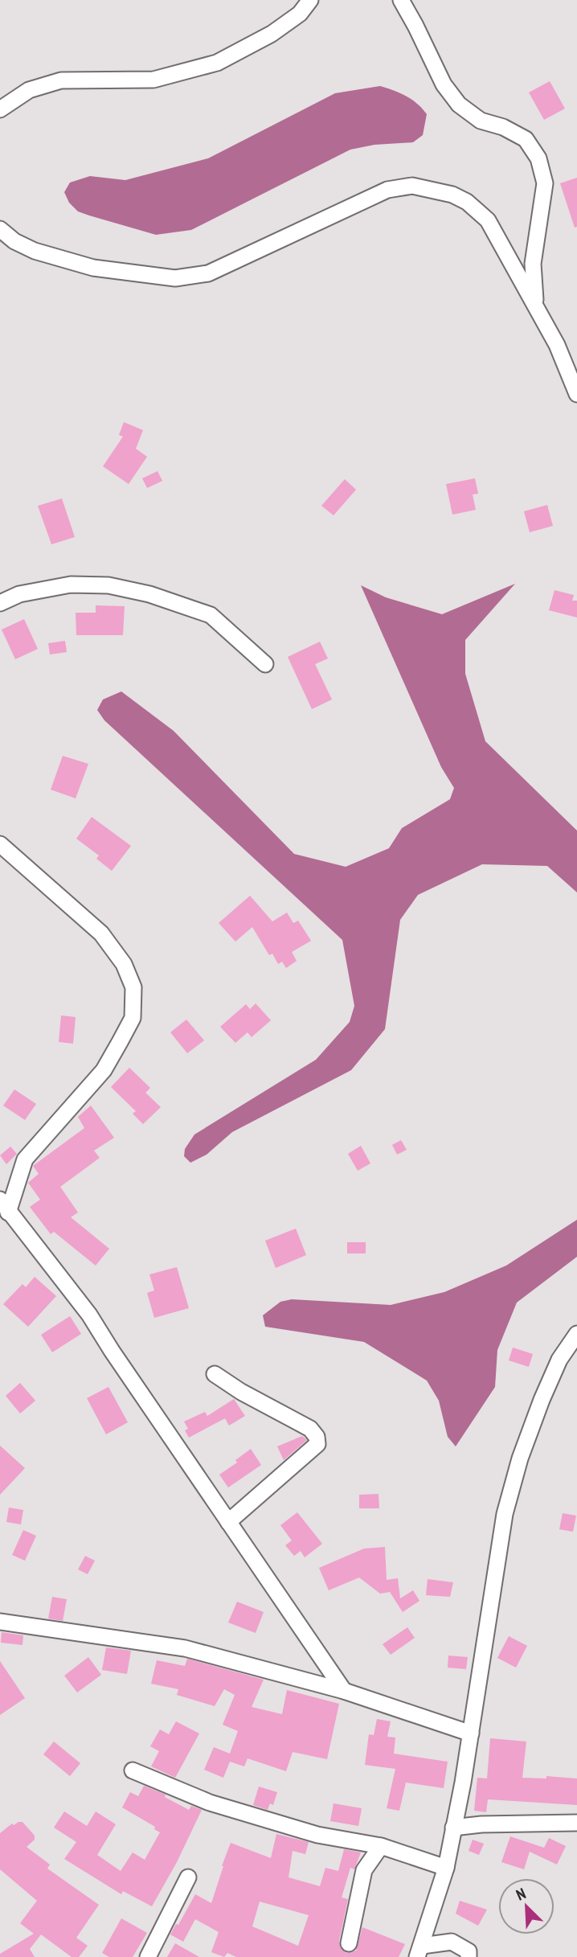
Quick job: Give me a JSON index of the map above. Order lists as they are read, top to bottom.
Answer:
{
  "north": "top left"
}
